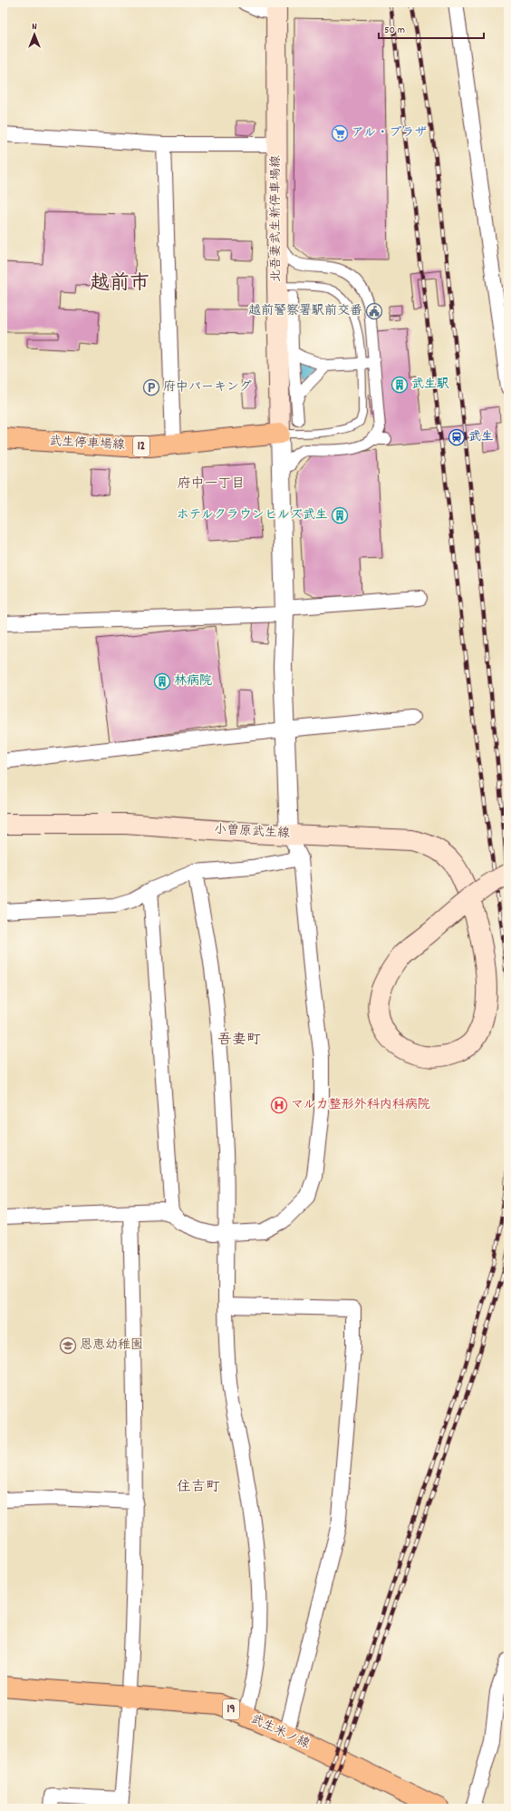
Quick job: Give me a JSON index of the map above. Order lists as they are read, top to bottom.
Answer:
{
  "streets": {
    "main road": [
      "北吾妻武生新停車場線",
      "武生停車場線",
      "12",
      "小曽原武生線",
      "19",
      "武生米ノ線"
    ]
  },
  "crossings": [
    ["北吾妻武生新停車場線", "武生停車場線"]
  ],
  "districts": [
    "越前市",
    "府中一丁目",
    "吾妻町",
    "住吉町"
  ],
  "places": {
    "supermarket": ["アル・プラザ"],
    "public building": ["越前警察署駅前交番"],
    "building": ["武生駅", "ホテルクラウンヒルズ武生", "林病院"],
    "parking": ["府中パーキング"],
    "station": ["武生"],
    "hospital": ["マルカ整形外科内科病院"],
    "school or university": ["恩恵幼稚園"]
  },
  "scale_bar": "50 m",
  "north": "top"
}
